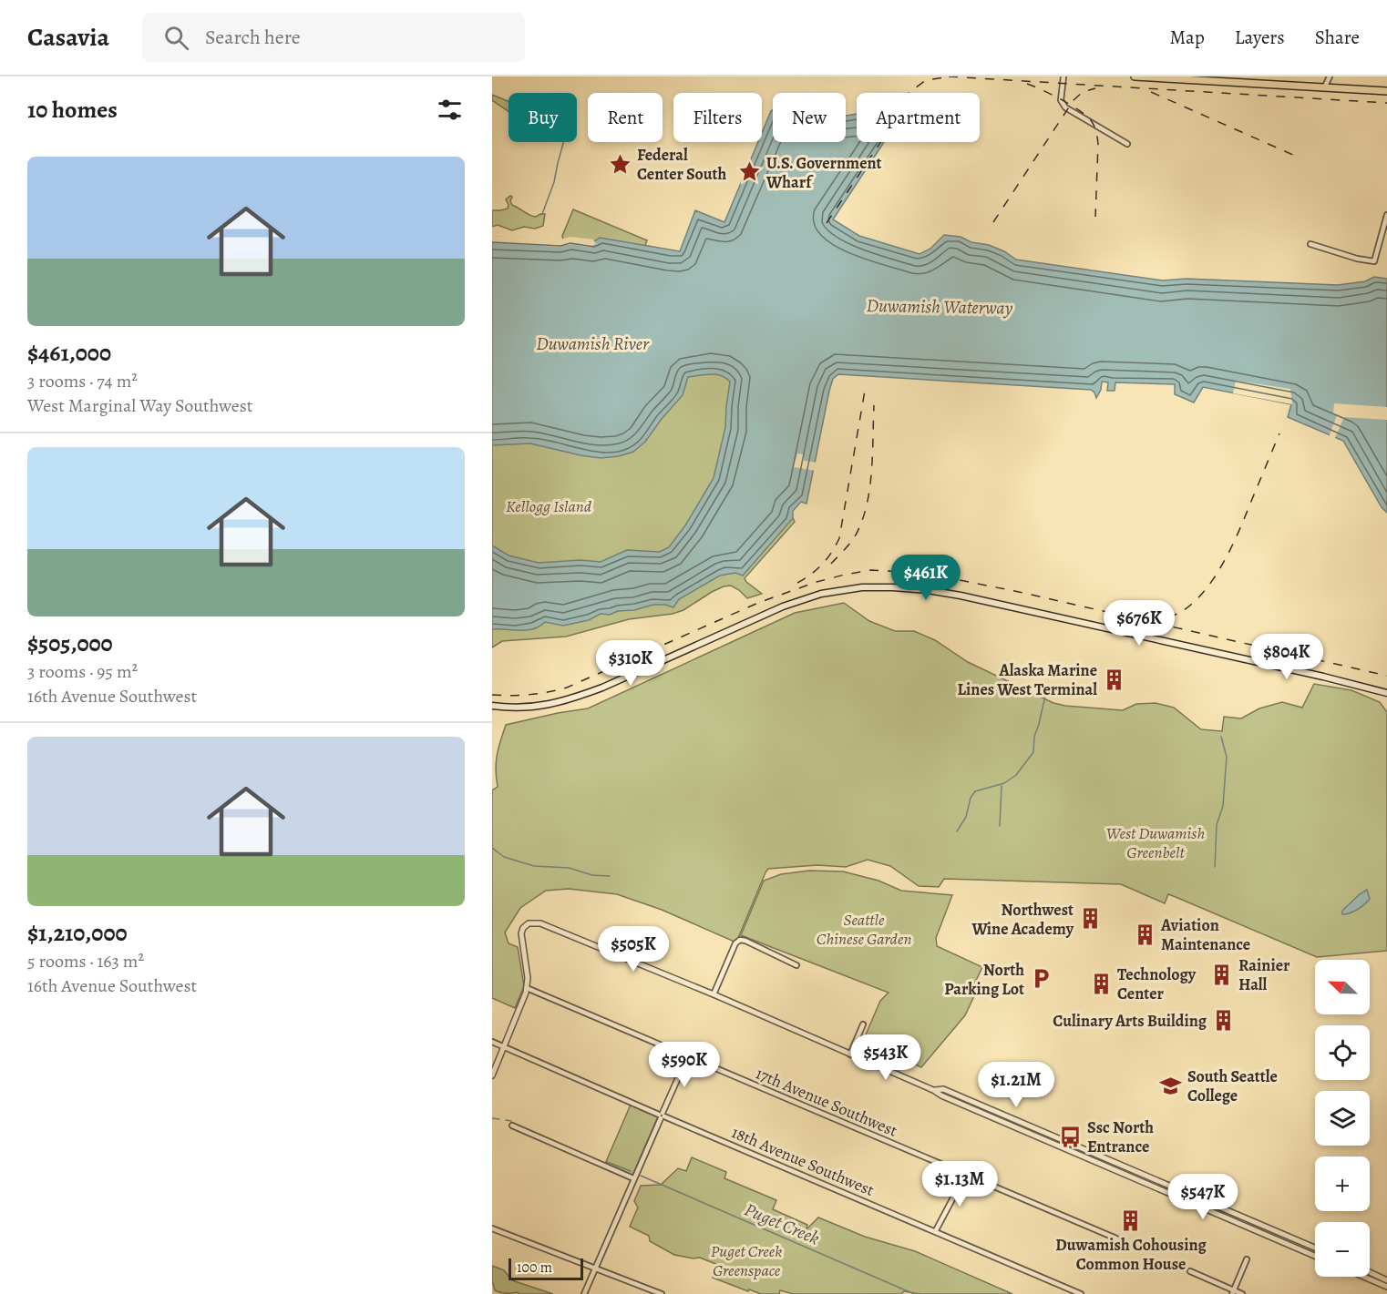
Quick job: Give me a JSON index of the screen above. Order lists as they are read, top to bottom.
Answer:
{
  "streets": {
    "street": ["17th Avenue Southwest", "18th Avenue Southwest"]
  },
  "water": ["Duwamish Waterway", "Duwamish River", "Puget Creek"],
  "parks": [
    "Kellogg Island",
    "West Duwamish Greenbelt",
    "Seattle Chinese Garden",
    "Puget Creek Greenspace"
  ],
  "places": {
    "place": ["Federal Center South", "U.S. Government Wharf"],
    "building": [
      "Alaska Marine Lines West Terminal",
      "Northwest Wine Academy",
      "Aviation Maintenance",
      "Rainier Hall",
      "Technology Center",
      "Culinary Arts Building",
      "Duwamish Cohousing Common House"
    ],
    "parking": ["North Parking Lot"],
    "school or university": ["South Seattle College"],
    "bus stop": ["Ssc North Entrance"]
  },
  "scale_bar": "100 m",
  "north": "top left",
  "page": {
    "header": "Casavia",
    "search": "Search here",
    "nav": ["Map", "Layers", "Share"],
    "heading": "10 homes",
    "chip": [
      "Buy",
      "Rent",
      "Filters",
      "New",
      "Apartment"
    ],
    "list": [
      {
        "name": "$461,000",
        "note": "3 rooms · 74 m² · West Marginal Way Southwest"
      },
      {
        "name": "$505,000",
        "note": "3 rooms · 95 m² · 16th Avenue Southwest"
      },
      {
        "name": "$1,210,000",
        "note": "5 rooms · 163 m² · 16th Avenue Southwest"
      }
    ],
    "price": [
      "$461K",
      "$676K",
      "$804K",
      "$310K",
      "$505K",
      "$543K",
      "$590K",
      "$1.21M",
      "$1.13M",
      "$547K"
    ],
    "map_buttons": ["+", "−"],
    "scale": "100 m"
  }
}
